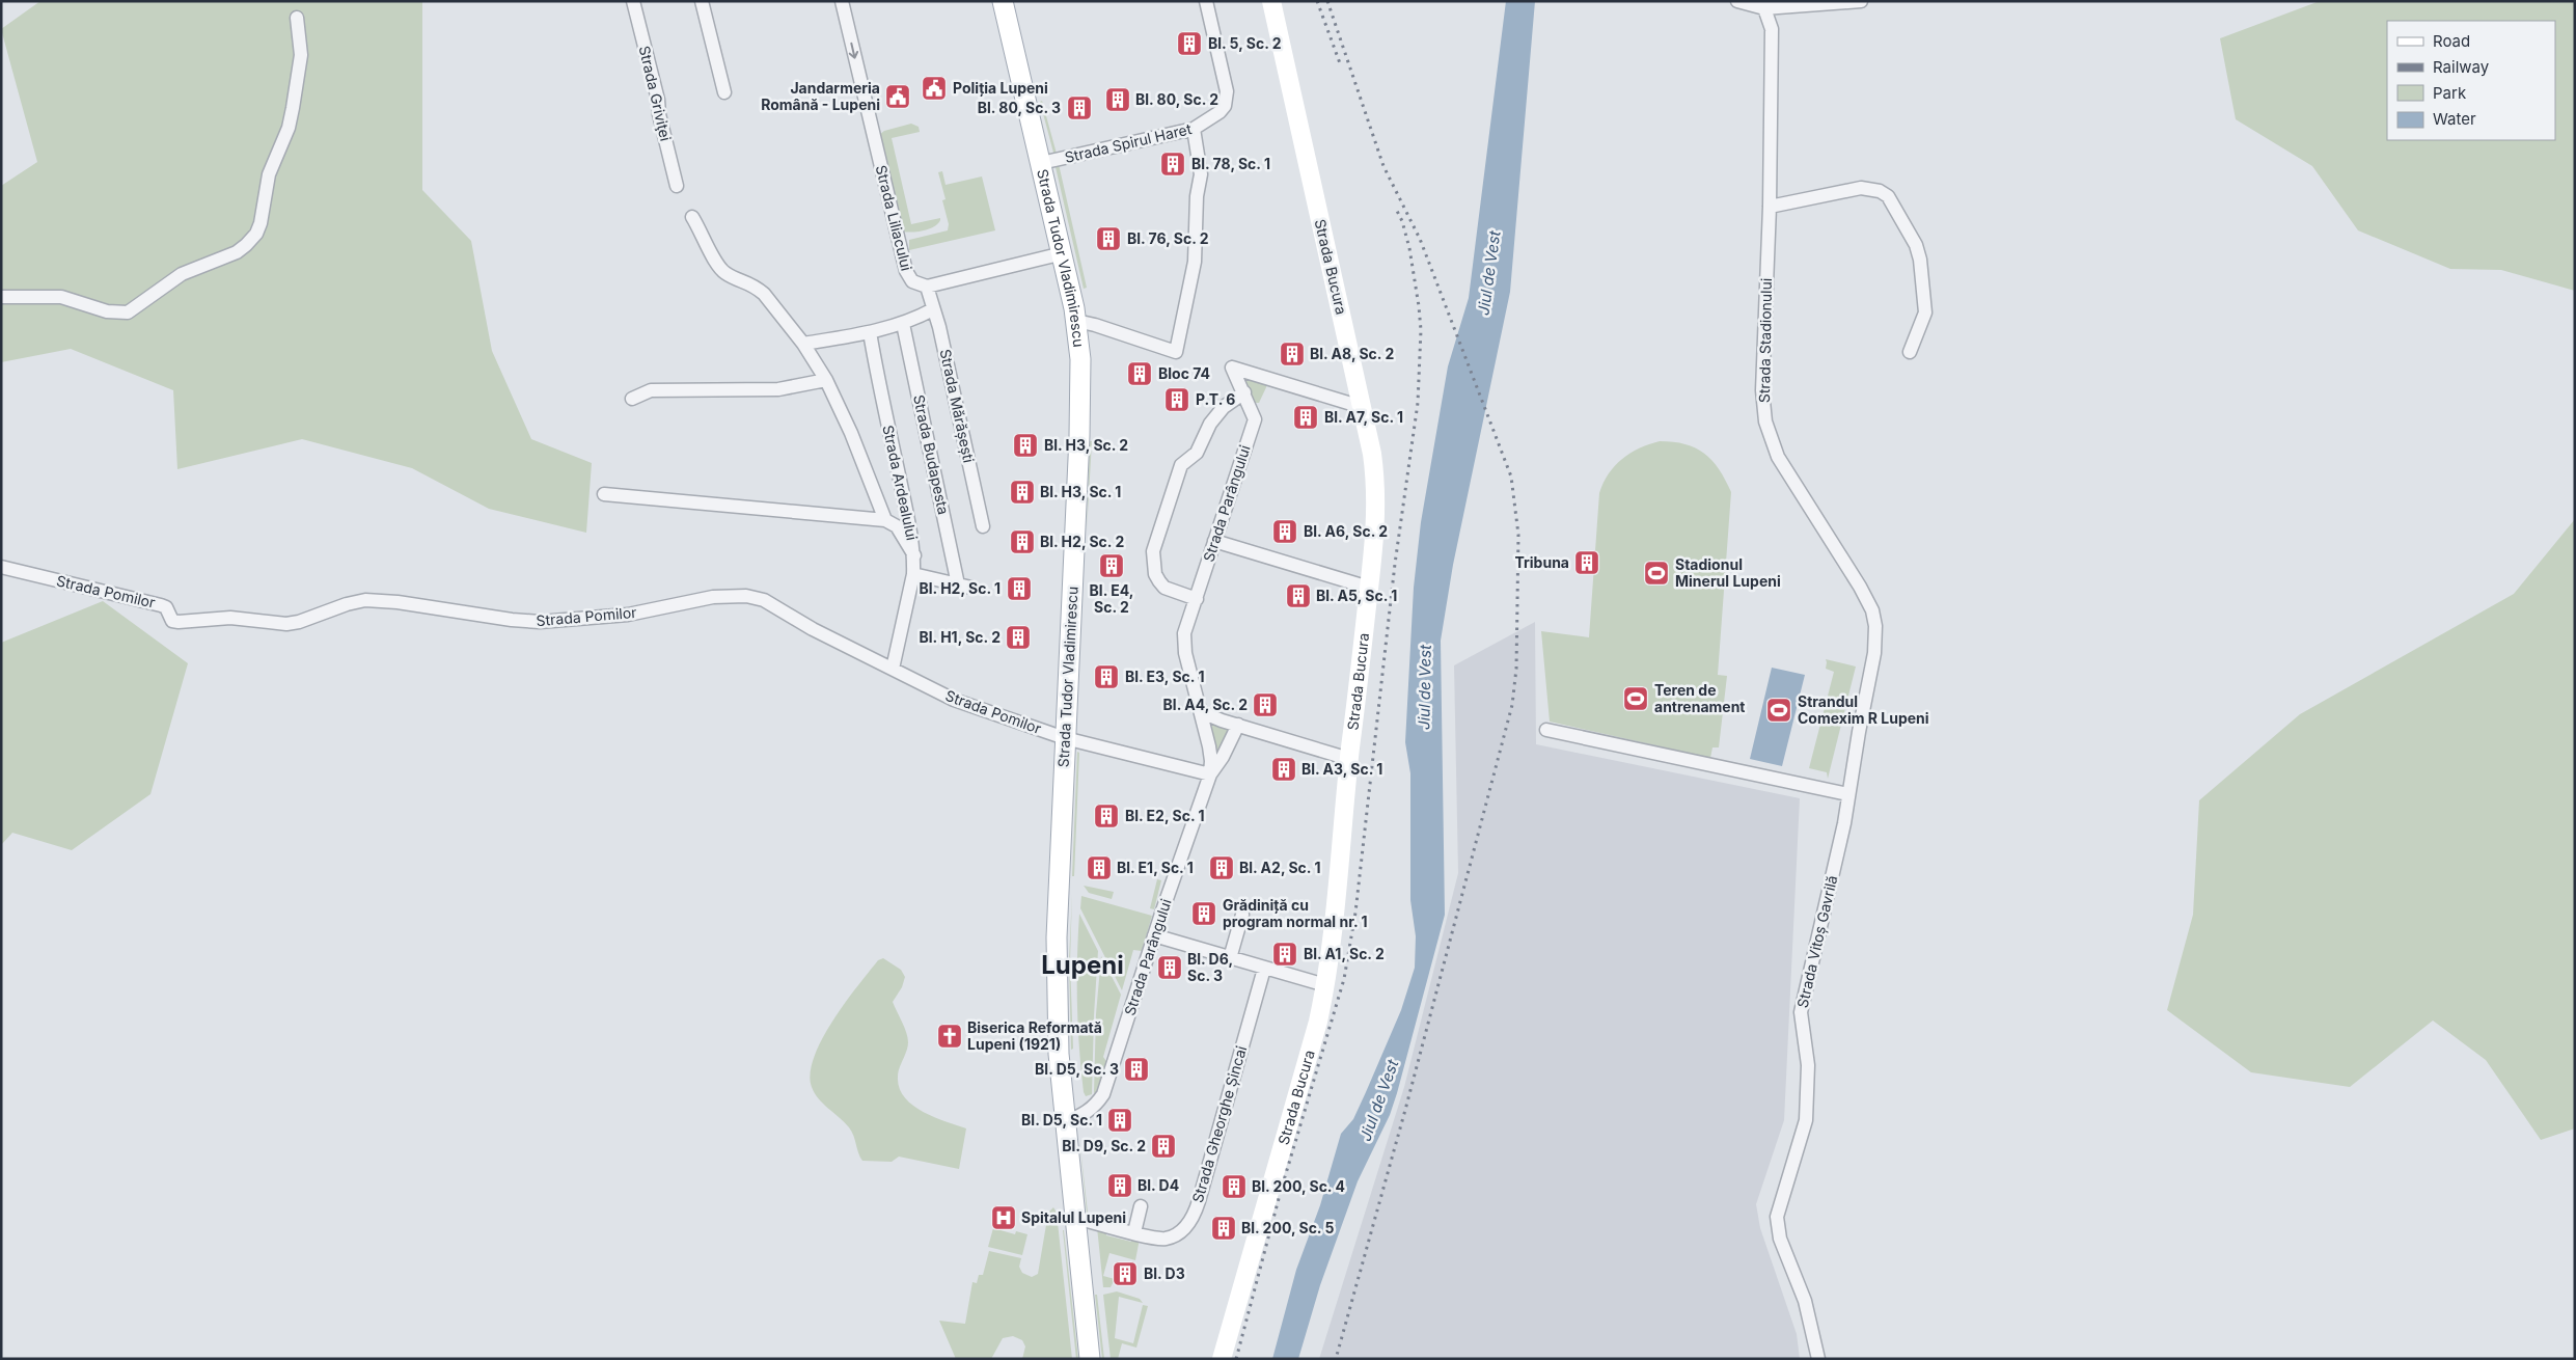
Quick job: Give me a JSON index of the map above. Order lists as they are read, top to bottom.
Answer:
{
  "streets": {
    "main road": ["Strada Tudor Vladimirescu", "Strada Bucura"],
    "street": [
      "Strada Griviţei",
      "Strada Spirul Haret",
      "Strada Liliacului",
      "Strada Stadionului",
      "Strada Mărășești",
      "Strada Budapesta",
      "Strada Ardealului",
      "Strada Parângului",
      "Strada Pomilor",
      "Strada Vitoș Gavrilă",
      "Strada Gheorghe Șincai"
    ]
  },
  "crossings": [
    ["Strada Spirul Haret", "Strada Tudor Vladimirescu"],
    ["Strada Liliacului", "Strada Tudor Vladimirescu"],
    ["Strada Liliacului", "Strada Mărășești"],
    ["Strada Tudor Vladimirescu", "Strada Parângului"],
    ["Strada Tudor Vladimirescu", "Strada Pomilor"],
    ["Strada Tudor Vladimirescu", "Strada Gheorghe Șincai"],
    ["Strada Bucura", "Strada Parângului"],
    ["Strada Stadionului", "Strada Vitoș Gavrilă"],
    ["Strada Budapesta", "Strada Ardealului"],
    ["Strada Ardealului", "Strada Pomilor"]
  ],
  "one_way": ["Strada Liliacului"],
  "districts": ["Lupeni"],
  "water": ["Jiul de Vest"],
  "places": {
    "building": [
      "Bl. 5, Sc. 2",
      "Bl. 80, Sc. 2",
      "Bl. 80, Sc. 3",
      "Bl. 78, Sc. 1",
      "Bl. 76, Sc. 2",
      "Bl. A8, Sc. 2",
      "Bloc 74",
      "P.T. 6",
      "Bl. A7, Sc. 1",
      "Bl. H3, Sc. 2",
      "Bl. H3, Sc. 1",
      "Bl. A6, Sc. 2",
      "Bl. H2, Sc. 2",
      "Tribuna",
      "Bl. E4, Sc. 2",
      "Bl. H2, Sc. 1",
      "Bl. A5, Sc. 1",
      "Bl. H1, Sc. 2",
      "Bl. E3, Sc. 1",
      "Bl. A4, Sc. 2",
      "Bl. A3, Sc. 1",
      "Bl. E2, Sc. 1",
      "Bl. E1, Sc. 1",
      "Bl. A2, Sc. 1",
      "Grădiniță cu program normal nr. 1",
      "Bl. A1, Sc. 2",
      "Bl. D6, Sc. 3",
      "Bl. D5, Sc. 3",
      "Bl. D5, Sc. 1",
      "Bl. D9, Sc. 2",
      "Bl. D4",
      "Bl. 200, Sc. 4",
      "Bl. 200, Sc. 5",
      "Bl. D3"
    ],
    "public building": ["Poliția Lupeni", "Jandarmeria Română - Lupeni"],
    "sports": ["Stadionul Minerul Lupeni", "Teren de antrenament", "Strandul Comexim R Lupeni"],
    "church": ["Biserica Reformată Lupeni (1921)"],
    "hospital": ["Spitalul Lupeni"]
  },
  "legend": [
    "Road",
    "Railway",
    "Park",
    "Water"
  ]
}
